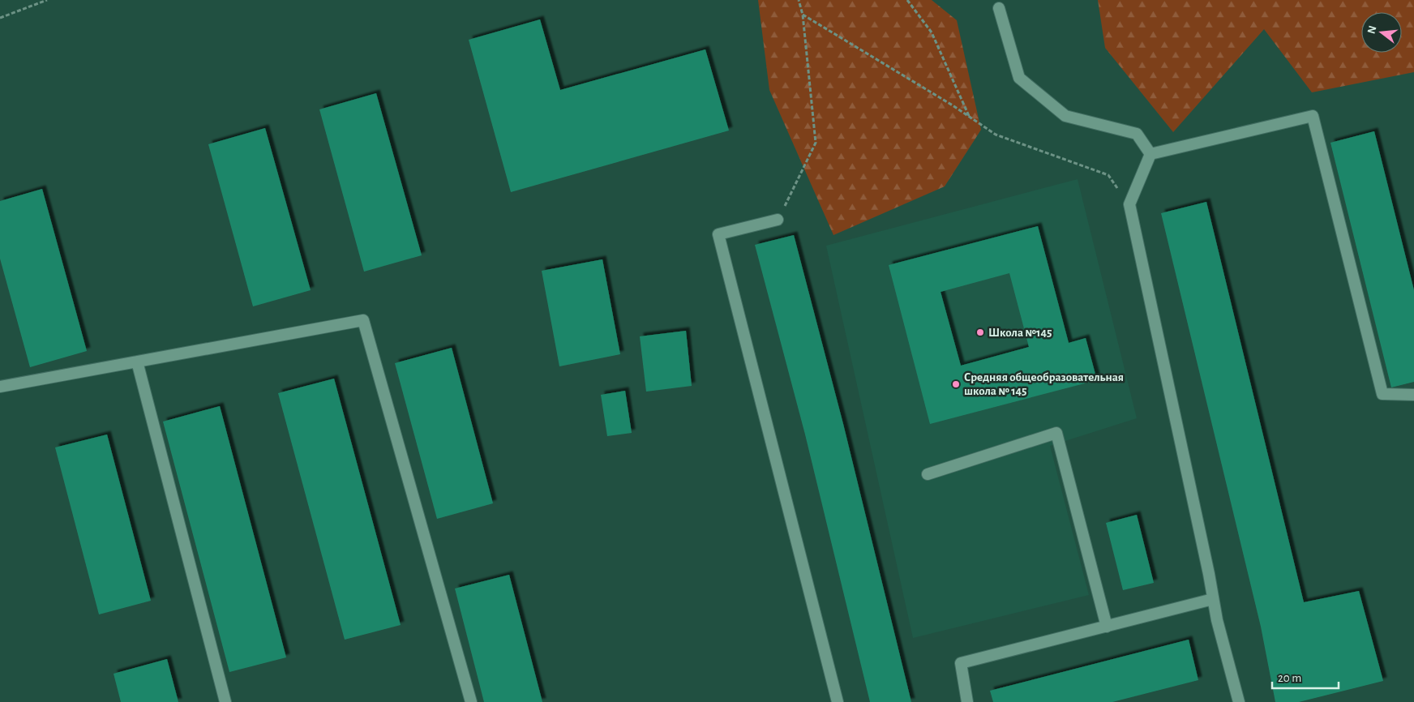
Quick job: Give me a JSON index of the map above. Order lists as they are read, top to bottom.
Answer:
{
  "places": ["Школа №145", "Средняя общеобразовательная школа № 145"],
  "scale_bar": "20 m",
  "north": "left"
}
